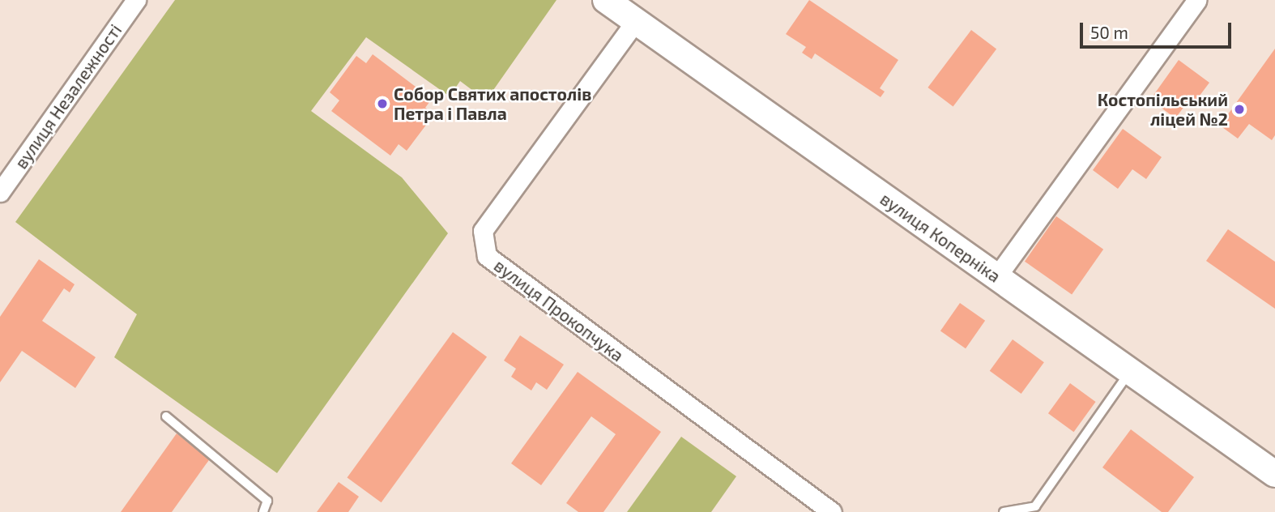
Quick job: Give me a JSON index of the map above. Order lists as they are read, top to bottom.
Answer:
{
  "streets": {
    "main road": ["вулиця Коперніка"],
    "street": ["вулиця Незалежності", "вулиця Прокопчука"]
  },
  "crossings": [
    ["вулиця Коперніка", "вулиця Прокопчука"]
  ],
  "places": ["Собор Святих апостолів Петра і Павла", "Костопільський ліцей №2"],
  "scale_bar": "50 m"
}
